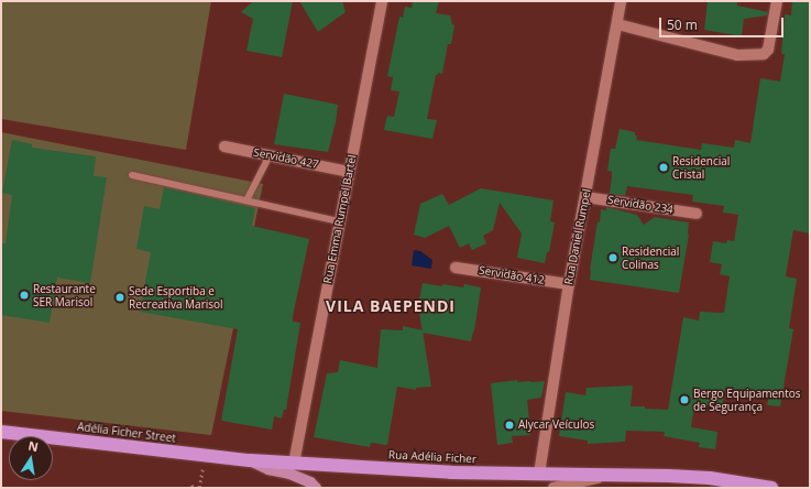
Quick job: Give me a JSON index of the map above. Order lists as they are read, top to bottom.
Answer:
{
  "streets": {
    "highway": ["Adélia Ficher Street", "Rua Adélia Ficher"],
    "street": [
      "Servidão 427",
      "Servidão 234",
      "Rua Emma Rumpel Bartel",
      "Rua Daniel Rumpel",
      "Servidão 412"
    ]
  },
  "crossings": [
    ["Servidão 427", "Rua Emma Rumpel Bartel"],
    ["Servidão 234", "Rua Daniel Rumpel"],
    ["Rua Emma Rumpel Bartel", "Rua Adélia Ficher"],
    ["Rua Daniel Rumpel", "Servidão 412"],
    ["Rua Daniel Rumpel", "Rua Adélia Ficher"],
    ["Adélia Ficher Street", "Rua Adélia Ficher"]
  ],
  "districts": ["VILA BAEPENDI"],
  "places": [
    "Residencial Cristal",
    "Residencial Colinas",
    "Restaurante SER Marisol",
    "Sede Esportiba e Recreativa Marisol",
    "Bergo Equipamentos de Segurança",
    "Alycar Veículos"
  ],
  "scale_bar": "50 m",
  "north": "top"
}
